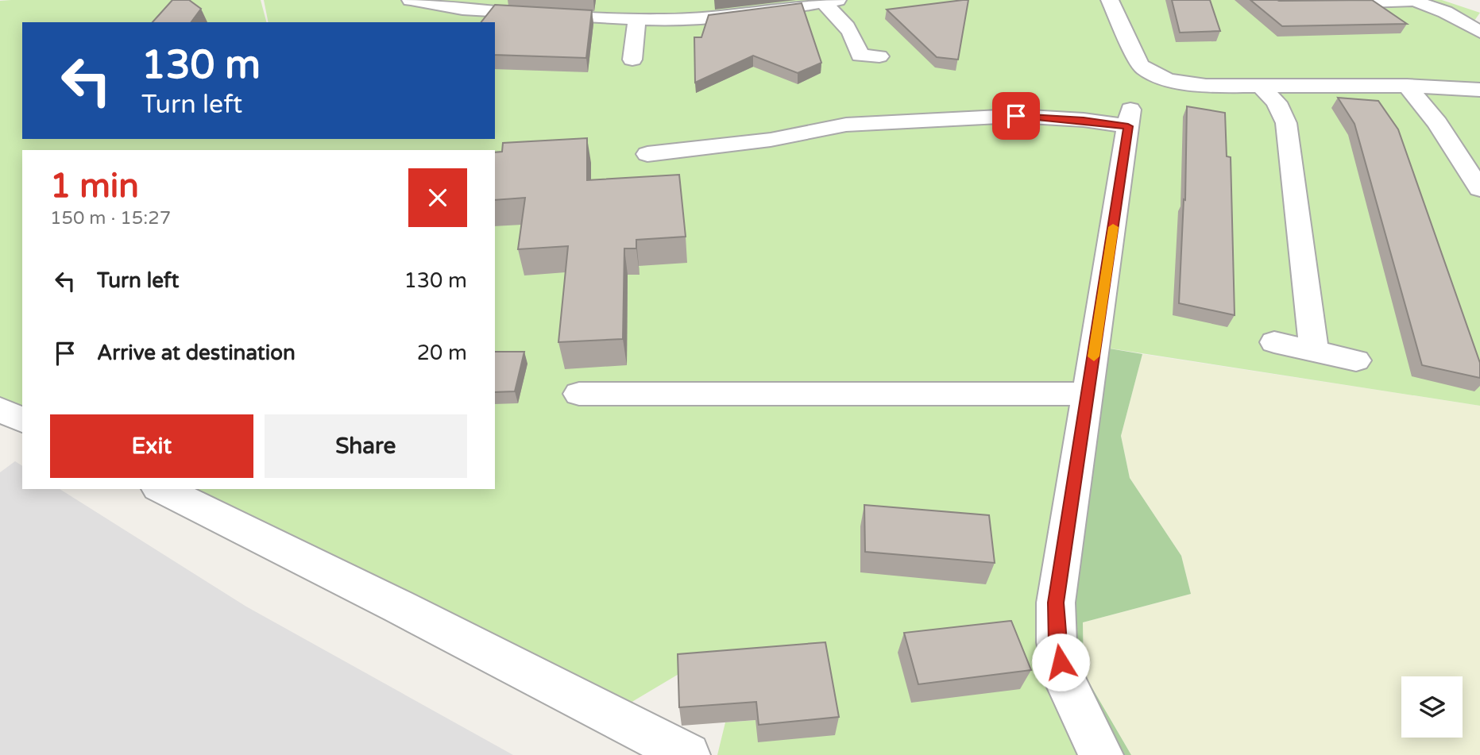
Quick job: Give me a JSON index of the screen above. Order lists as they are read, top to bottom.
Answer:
{
  "page": {
    "turn": ["130 m", "Turn left"],
    "heading": ["1 min", "150 m · 15:27"],
    "list": [
      {
        "name": "Turn left",
        "value": "130 m"
      },
      {
        "name": "Arrive at destination",
        "value": "20 m"
      }
    ],
    "buttons": ["Exit", "Share"]
  }
}
